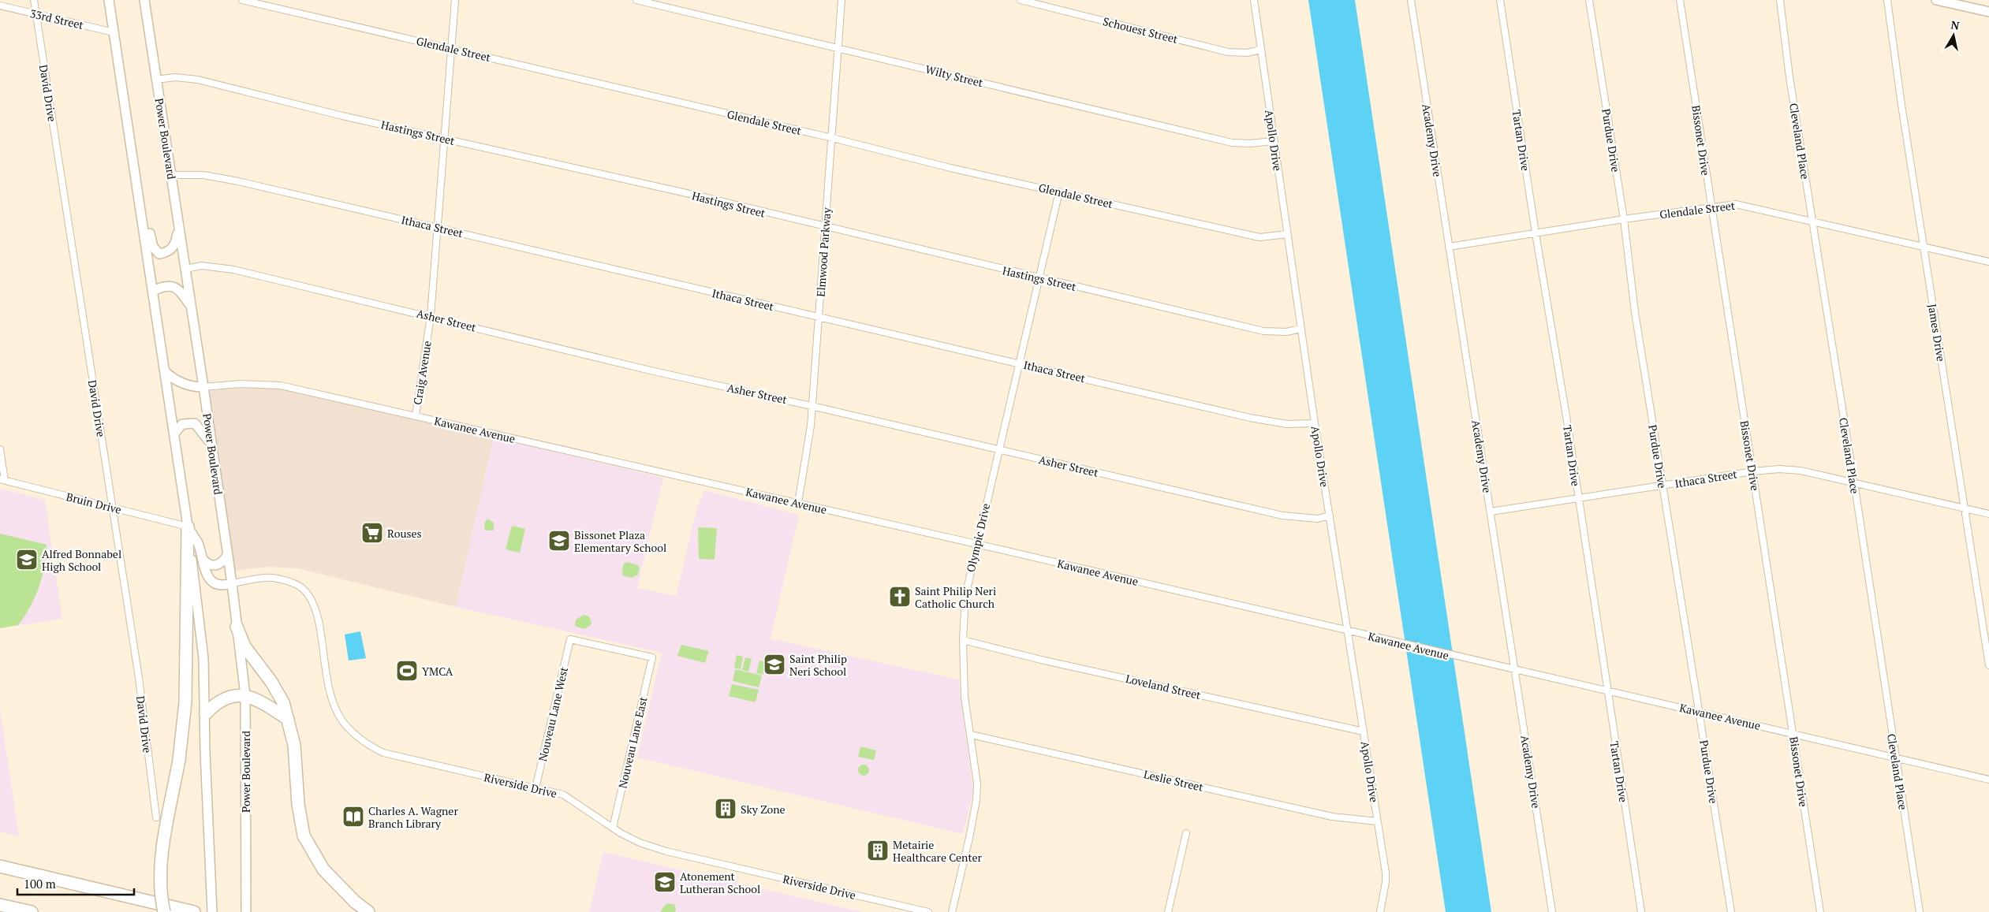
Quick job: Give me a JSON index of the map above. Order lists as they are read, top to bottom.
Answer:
{
  "streets": {
    "main road": ["Power Boulevard"],
    "street": [
      "33rd Street",
      "Schouest Street",
      "Glendale Street",
      "Wilty Street",
      "David Drive",
      "Hastings Street",
      "Apollo Drive",
      "Academy Drive",
      "Tartan Drive",
      "Purdue Drive",
      "Bissonet Drive",
      "Cleveland Place",
      "Ithaca Street",
      "Elmwood Parkway",
      "Asher Street",
      "James Drive",
      "Craig Avenue",
      "Kawanee Avenue",
      "Bruin Drive",
      "Olympic Drive",
      "Loveland Street",
      "Nouveau Lane West",
      "Nouveau Lane East",
      "Leslie Street",
      "Riverside Drive"
    ]
  },
  "crossings": [
    ["33rd Street", "David Drive"],
    ["Schouest Street", "Apollo Drive"],
    ["Glendale Street", "Apollo Drive"],
    ["Glendale Street", "Academy Drive"],
    ["Glendale Street", "Tartan Drive"],
    ["Glendale Street", "Purdue Drive"],
    ["Glendale Street", "Bissonet Drive"],
    ["Glendale Street", "Cleveland Place"],
    ["Glendale Street", "Elmwood Parkway"],
    ["Glendale Street", "James Drive"],
    ["Glendale Street", "Craig Avenue"],
    ["Glendale Street", "Olympic Drive"],
    ["Wilty Street", "Apollo Drive"],
    ["Wilty Street", "Elmwood Parkway"],
    ["David Drive", "Bruin Drive"],
    ["Hastings Street", "Power Boulevard"],
    ["Hastings Street", "Apollo Drive"],
    ["Hastings Street", "Elmwood Parkway"],
    ["Hastings Street", "Craig Avenue"],
    ["Hastings Street", "Olympic Drive"],
    ["Power Boulevard", "Ithaca Street"],
    ["Power Boulevard", "Asher Street"],
    ["Power Boulevard", "Kawanee Avenue"],
    ["Power Boulevard", "Riverside Drive"],
    ["Apollo Drive", "Ithaca Street"],
    ["Apollo Drive", "Asher Street"],
    ["Apollo Drive", "Kawanee Avenue"],
    ["Apollo Drive", "Loveland Street"],
    ["Apollo Drive", "Leslie Street"],
    ["Academy Drive", "Ithaca Street"],
    ["Academy Drive", "Kawanee Avenue"],
    ["Tartan Drive", "Ithaca Street"],
    ["Tartan Drive", "Kawanee Avenue"],
    ["Purdue Drive", "Ithaca Street"],
    ["Purdue Drive", "Kawanee Avenue"],
    ["Bissonet Drive", "Ithaca Street"],
    ["Bissonet Drive", "Kawanee Avenue"],
    ["Cleveland Place", "Ithaca Street"],
    ["Cleveland Place", "Kawanee Avenue"],
    ["Ithaca Street", "Elmwood Parkway"],
    ["Ithaca Street", "James Drive"],
    ["Ithaca Street", "Craig Avenue"],
    ["Ithaca Street", "Olympic Drive"],
    ["Elmwood Parkway", "Asher Street"],
    ["Elmwood Parkway", "Kawanee Avenue"],
    ["Asher Street", "Craig Avenue"],
    ["Asher Street", "Olympic Drive"],
    ["Craig Avenue", "Kawanee Avenue"],
    ["Kawanee Avenue", "Olympic Drive"],
    ["Olympic Drive", "Loveland Street"],
    ["Olympic Drive", "Leslie Street"],
    ["Nouveau Lane West", "Nouveau Lane East"],
    ["Nouveau Lane West", "Riverside Drive"],
    ["Nouveau Lane East", "Riverside Drive"]
  ],
  "places": {
    "supermarket": ["Rouses"],
    "school or university": [
      "Bissonet Plaza Elementary School",
      "Alfred Bonnabel High School",
      "Saint Philip Neri School",
      "Atonement Lutheran School"
    ],
    "church": ["Saint Philip Neri Catholic Church"],
    "sports": ["YMCA"],
    "building": ["Sky Zone", "Metairie Healthcare Center"],
    "library": ["Charles A. Wagner Branch Library"]
  },
  "scale_bar": "100 m",
  "north": "top"
}
